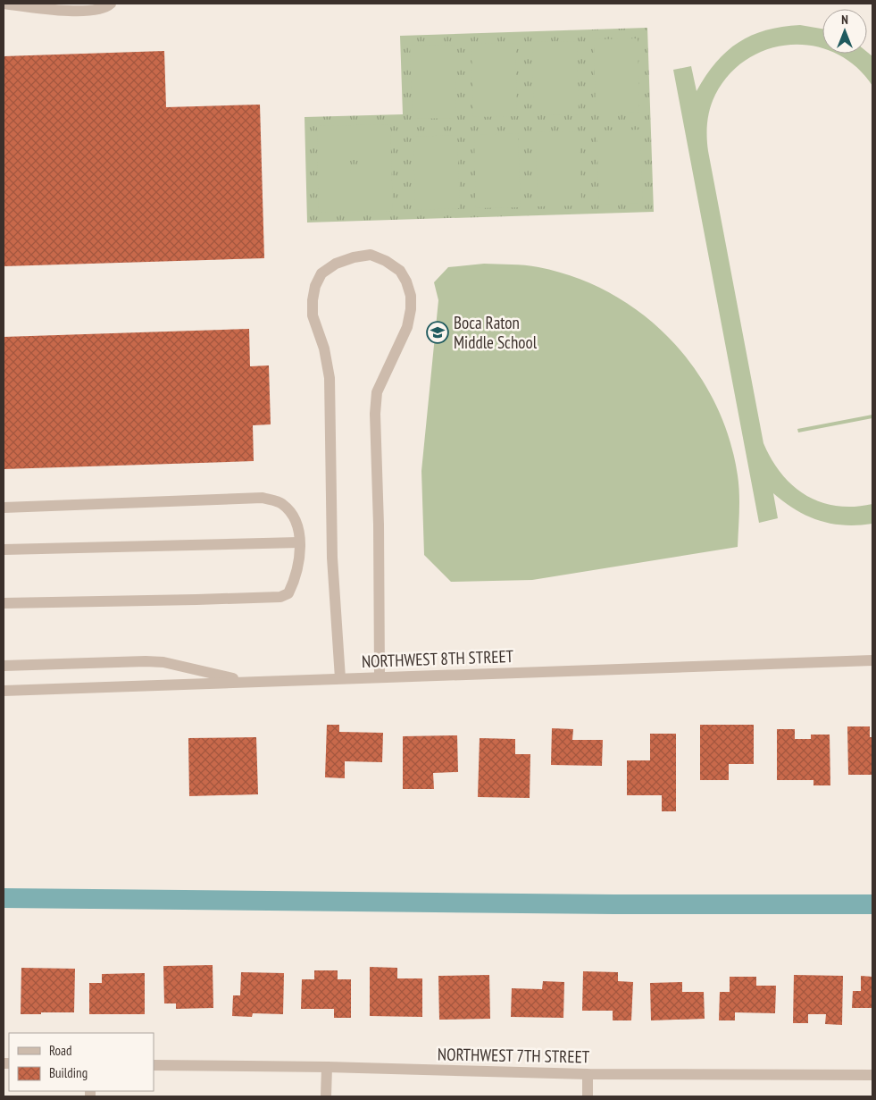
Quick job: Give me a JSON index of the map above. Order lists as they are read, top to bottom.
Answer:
{
  "streets": {
    "street": ["NORTHWEST 8TH STREET", "NORTHWEST 7TH STREET"]
  },
  "places": {
    "school or university": ["Boca Raton Middle School"]
  },
  "legend": ["Road", "Building"],
  "north": "top"
}
